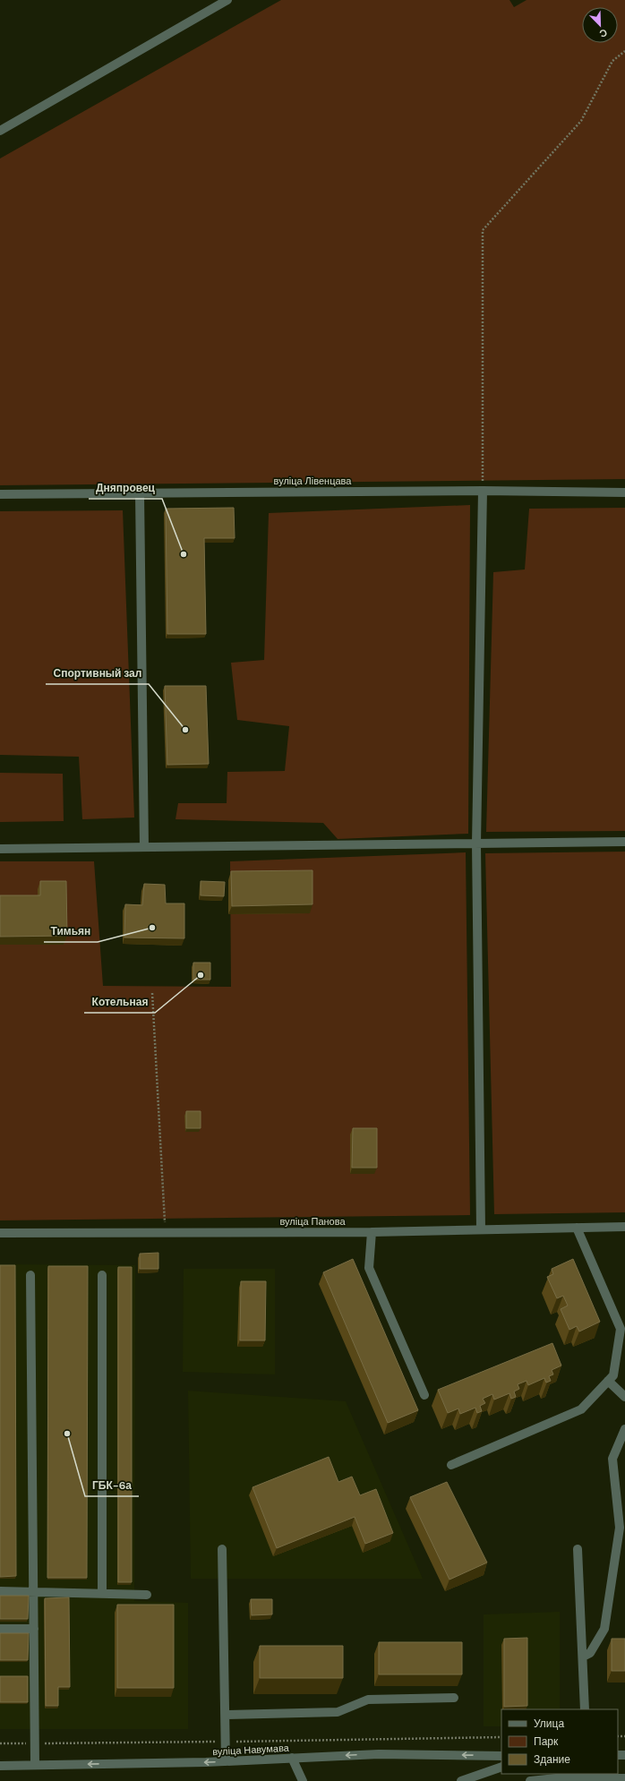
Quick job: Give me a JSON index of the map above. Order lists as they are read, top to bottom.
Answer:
{
  "streets": {
    "street": ["вуліца Лівенцава", "вуліца Панова", "вуліца Навумава"]
  },
  "places": [
    "Дняпровец",
    "Спортивный зал",
    "Тимьян",
    "Котельная",
    "ГБК-6а"
  ],
  "legend": ["Улица", "Парк", "Здание"],
  "north": "bottom right"
}
